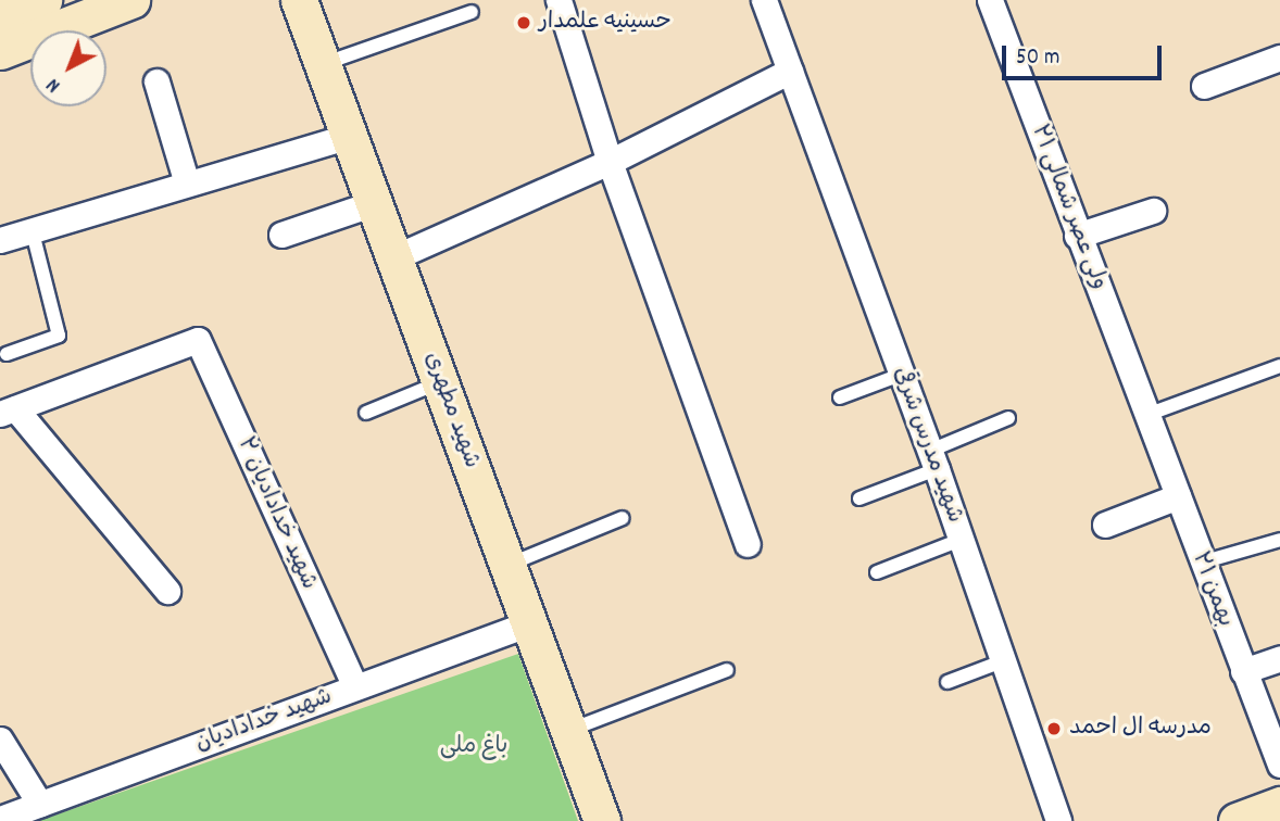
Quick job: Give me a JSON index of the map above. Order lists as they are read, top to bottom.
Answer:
{
  "streets": {
    "street": [
      "ولی عصر شمالی ۲۱",
      "شهید مطهری",
      "شهید مدرس شرقی",
      "شهید خدادادیان ۲",
      "بهمن ۲۱",
      "شهید خدادادیان"
    ]
  },
  "crossings": [
    ["ولی عصر شمالی ۲۱", "بهمن ۲۱"],
    ["شهید مطهری", "شهید خدادادیان"],
    ["شهید خدادادیان ۲", "شهید خدادادیان"]
  ],
  "parks": ["باغ ملی"],
  "places": ["حسینیه علمدار", "مدرسه ال احمد"],
  "scale_bar": "50 m",
  "north": "bottom left"
}
